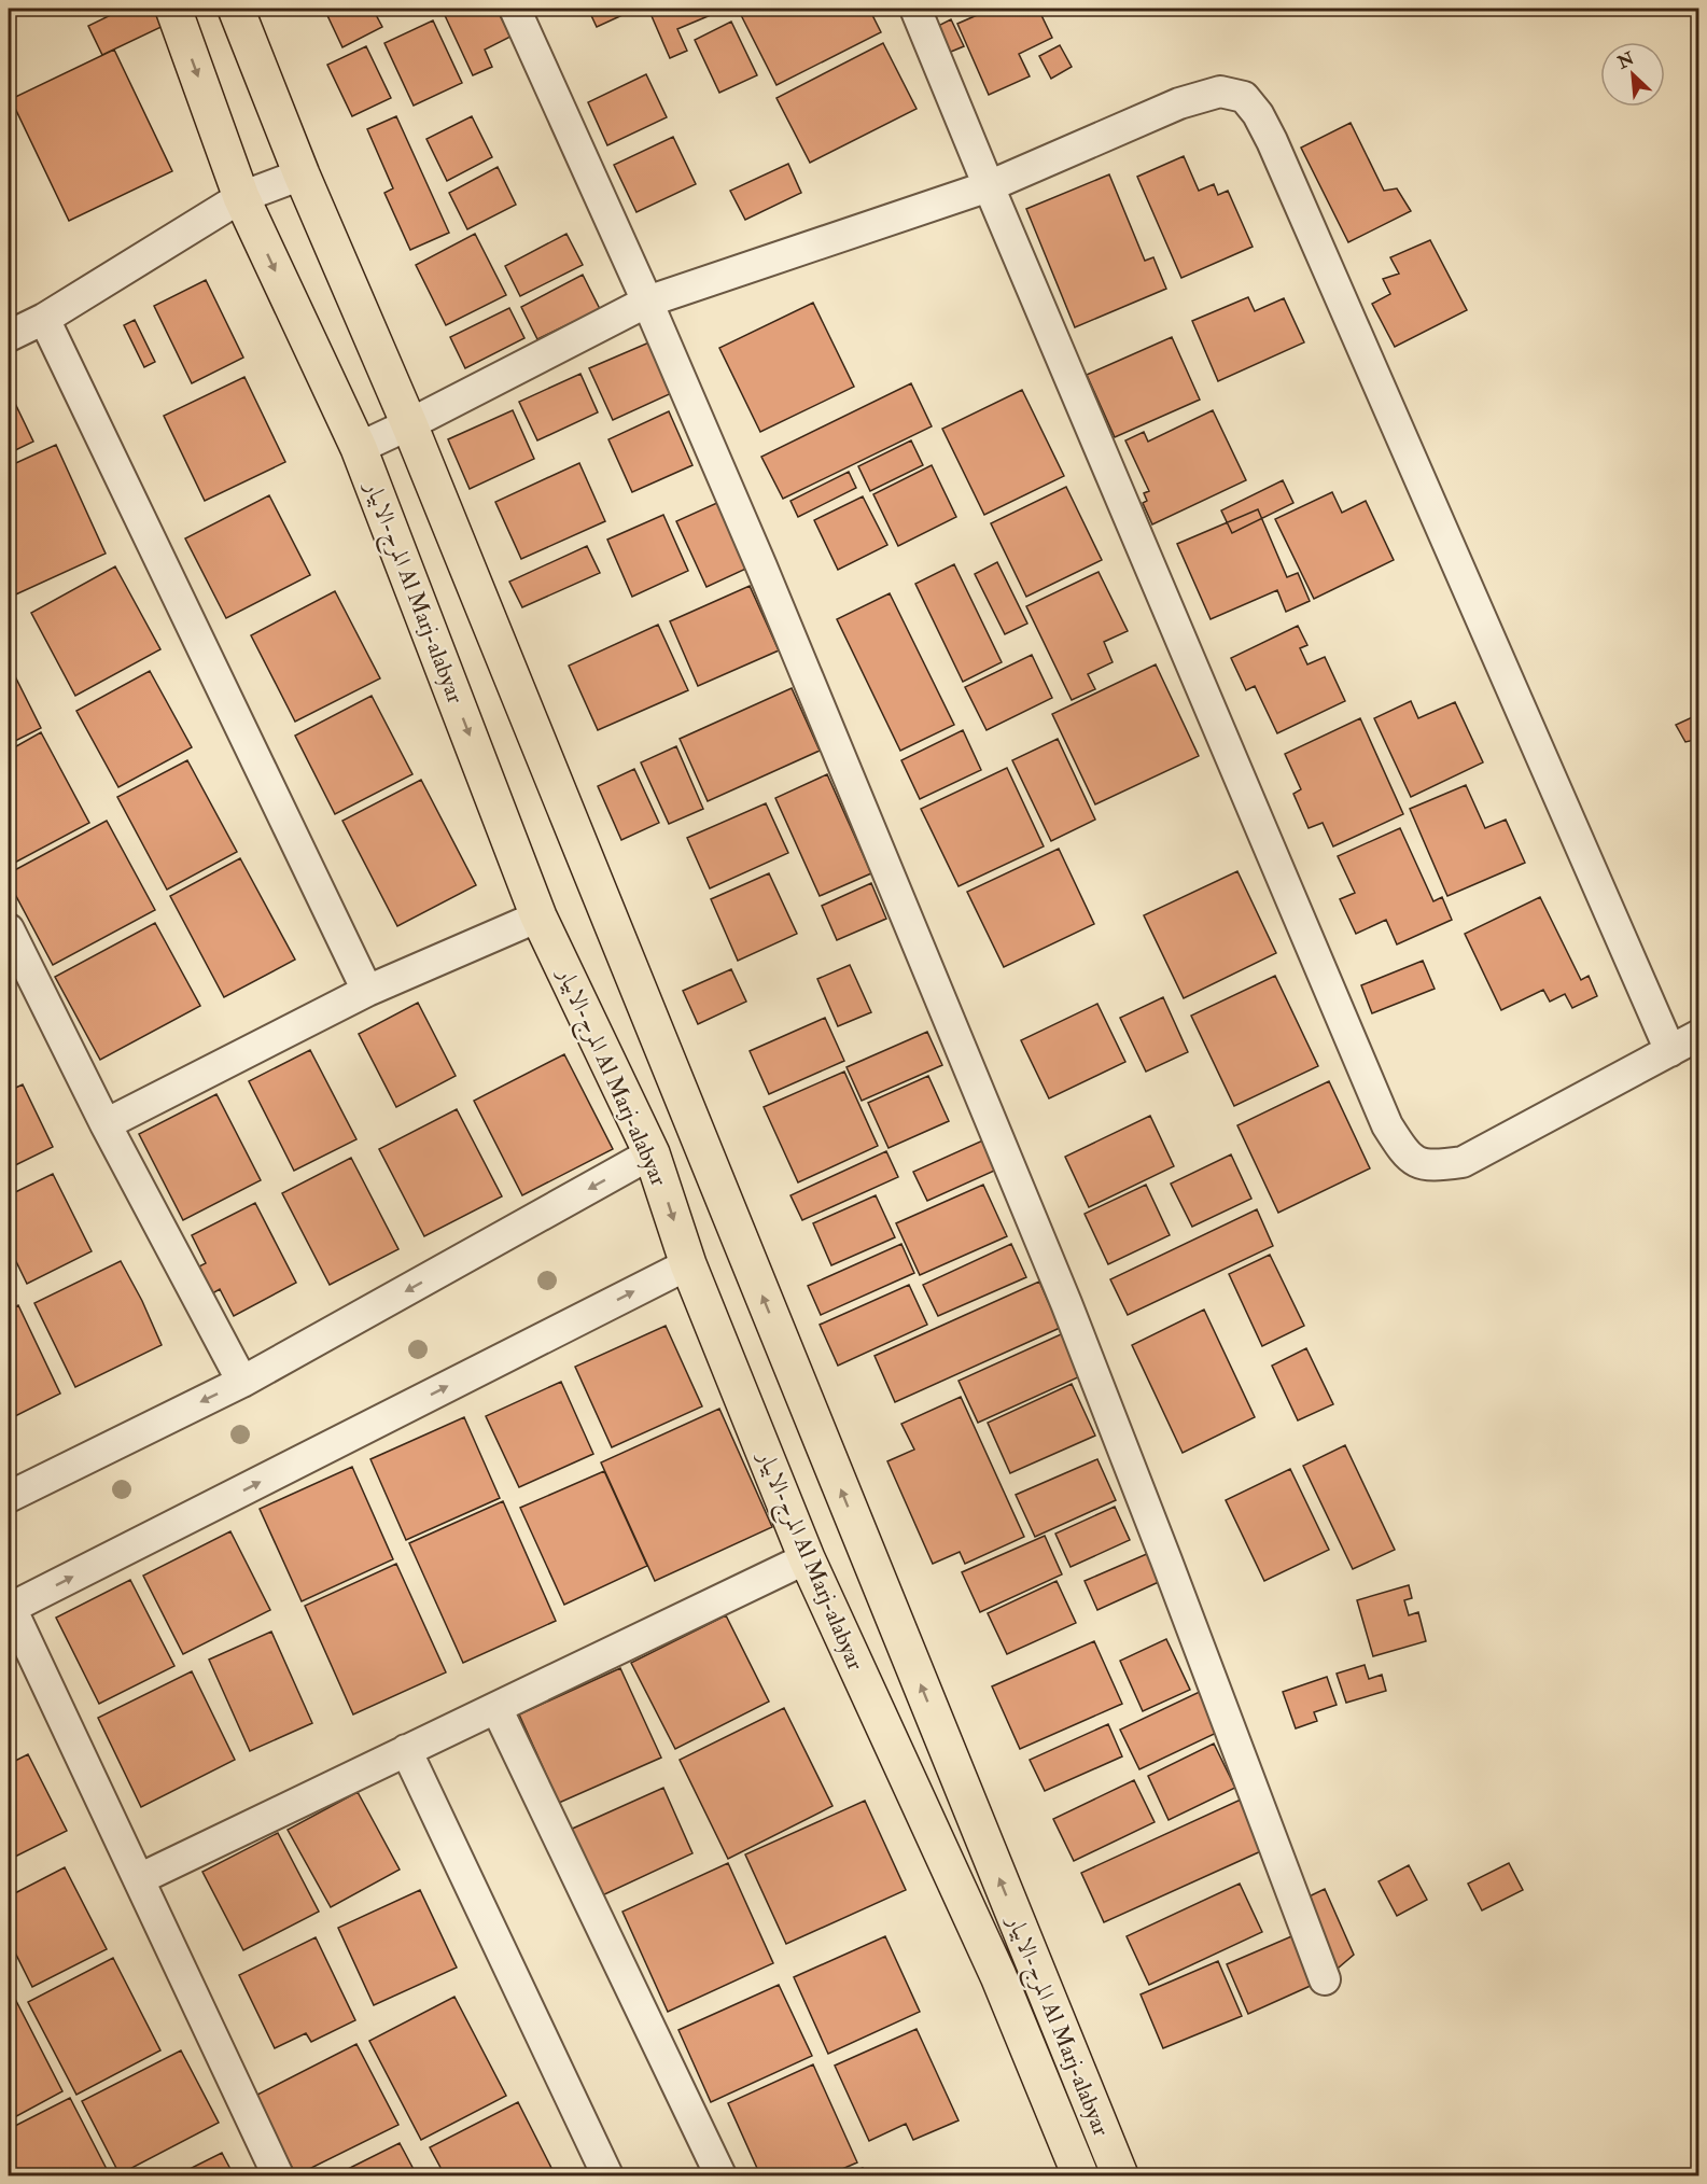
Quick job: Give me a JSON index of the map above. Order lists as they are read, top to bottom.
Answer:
{
  "streets": {
    "main road": ["المرج-الابيار Al Marj-alabyar"]
  },
  "north": "top left"
}
